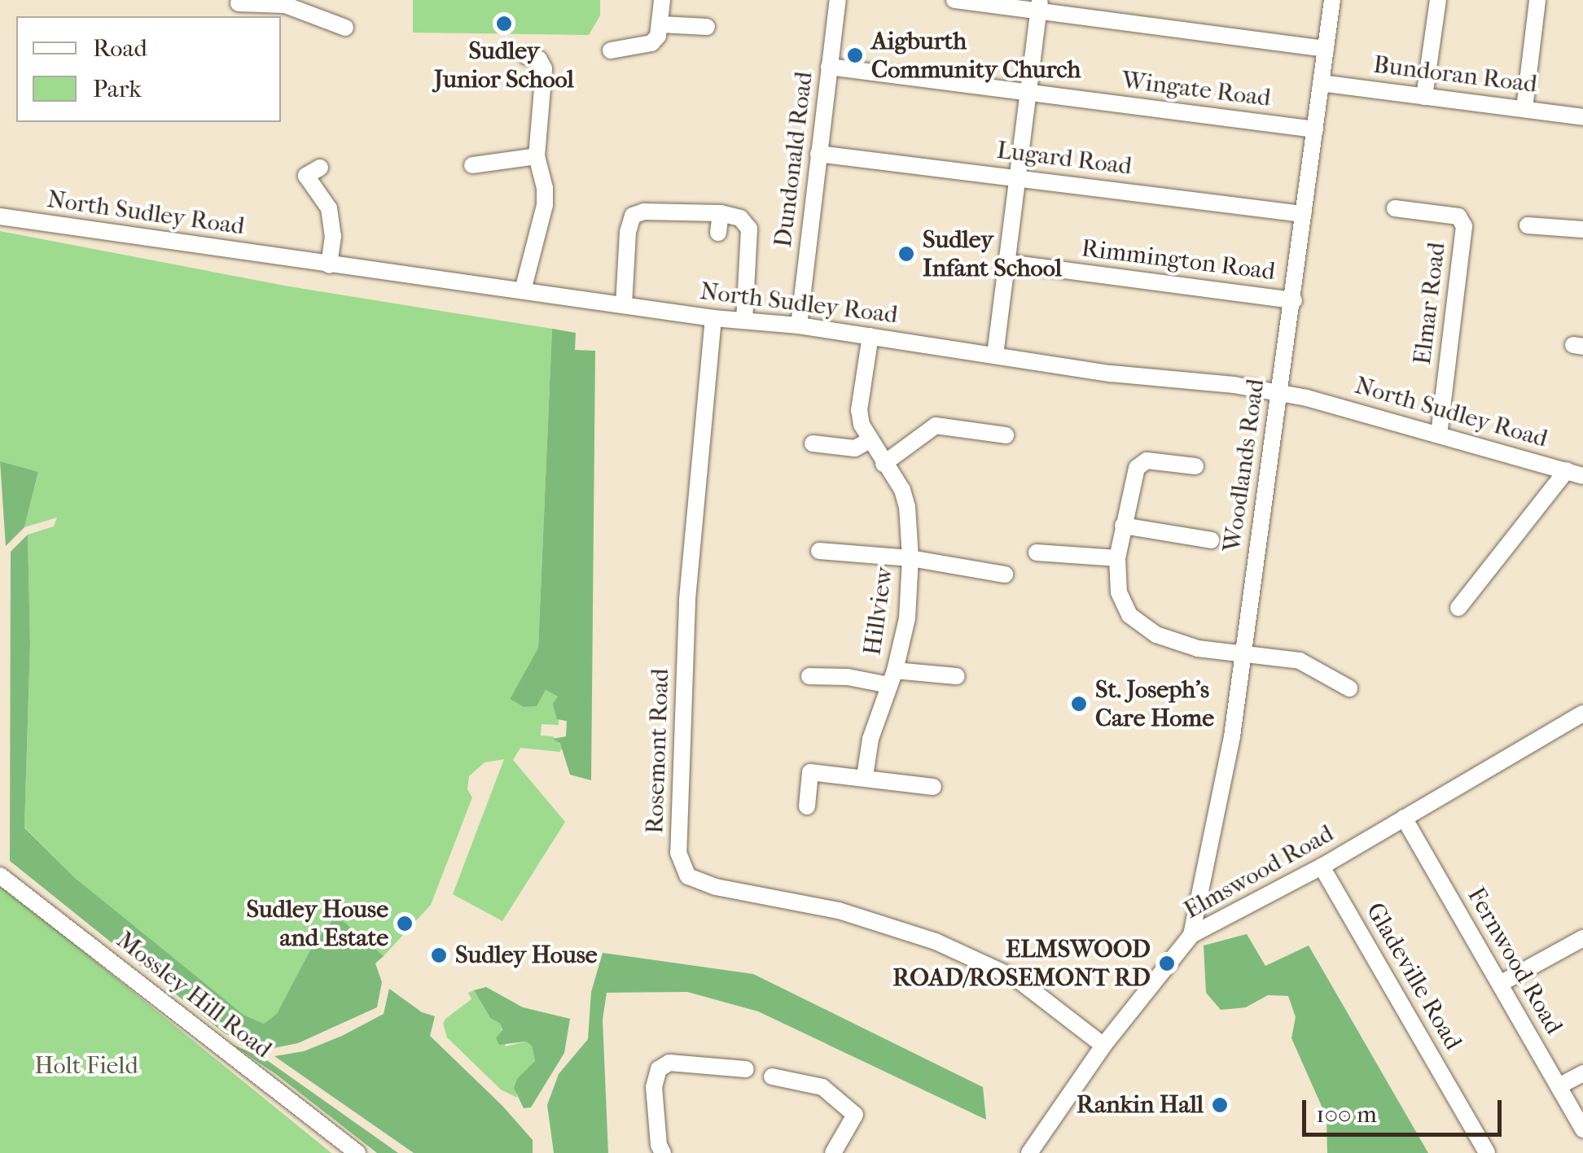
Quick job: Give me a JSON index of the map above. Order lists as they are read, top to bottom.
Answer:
{
  "streets": {
    "street": [
      "Bundoran Road",
      "Wingate Road",
      "Lugard Road",
      "Dundonald Road",
      "North Sudley Road",
      "Rimmington Road",
      "Elmar Road",
      "Woodlands Road",
      "Hillview",
      "Rosemont Road",
      "Elmswood Road",
      "Fernwood Road",
      "Gladeville Road",
      "Mossley Hill Road"
    ]
  },
  "crossings": [
    ["Bundoran Road", "Woodlands Road"],
    ["Wingate Road", "Dundonald Road"],
    ["Wingate Road", "Woodlands Road"],
    ["Lugard Road", "Dundonald Road"],
    ["Lugard Road", "Woodlands Road"],
    ["Dundonald Road", "North Sudley Road"],
    ["North Sudley Road", "Elmar Road"],
    ["North Sudley Road", "Woodlands Road"],
    ["North Sudley Road", "Hillview"],
    ["North Sudley Road", "Rosemont Road"],
    ["Rimmington Road", "Woodlands Road"],
    ["Woodlands Road", "Elmswood Road"],
    ["Rosemont Road", "Elmswood Road"],
    ["Elmswood Road", "Fernwood Road"],
    ["Elmswood Road", "Gladeville Road"]
  ],
  "parks": ["Holt Field"],
  "places": [
    "Sudley Junior School",
    "Aigburth Community Church",
    "Sudley Infant School",
    "St. Joseph’s Care Home",
    "Sudley House and Estate",
    "Sudley House",
    "ELMSWOOD ROAD/ROSEMONT RD",
    "Rankin Hall"
  ],
  "legend": ["Road", "Park"],
  "scale_bar": "100 m"
}
